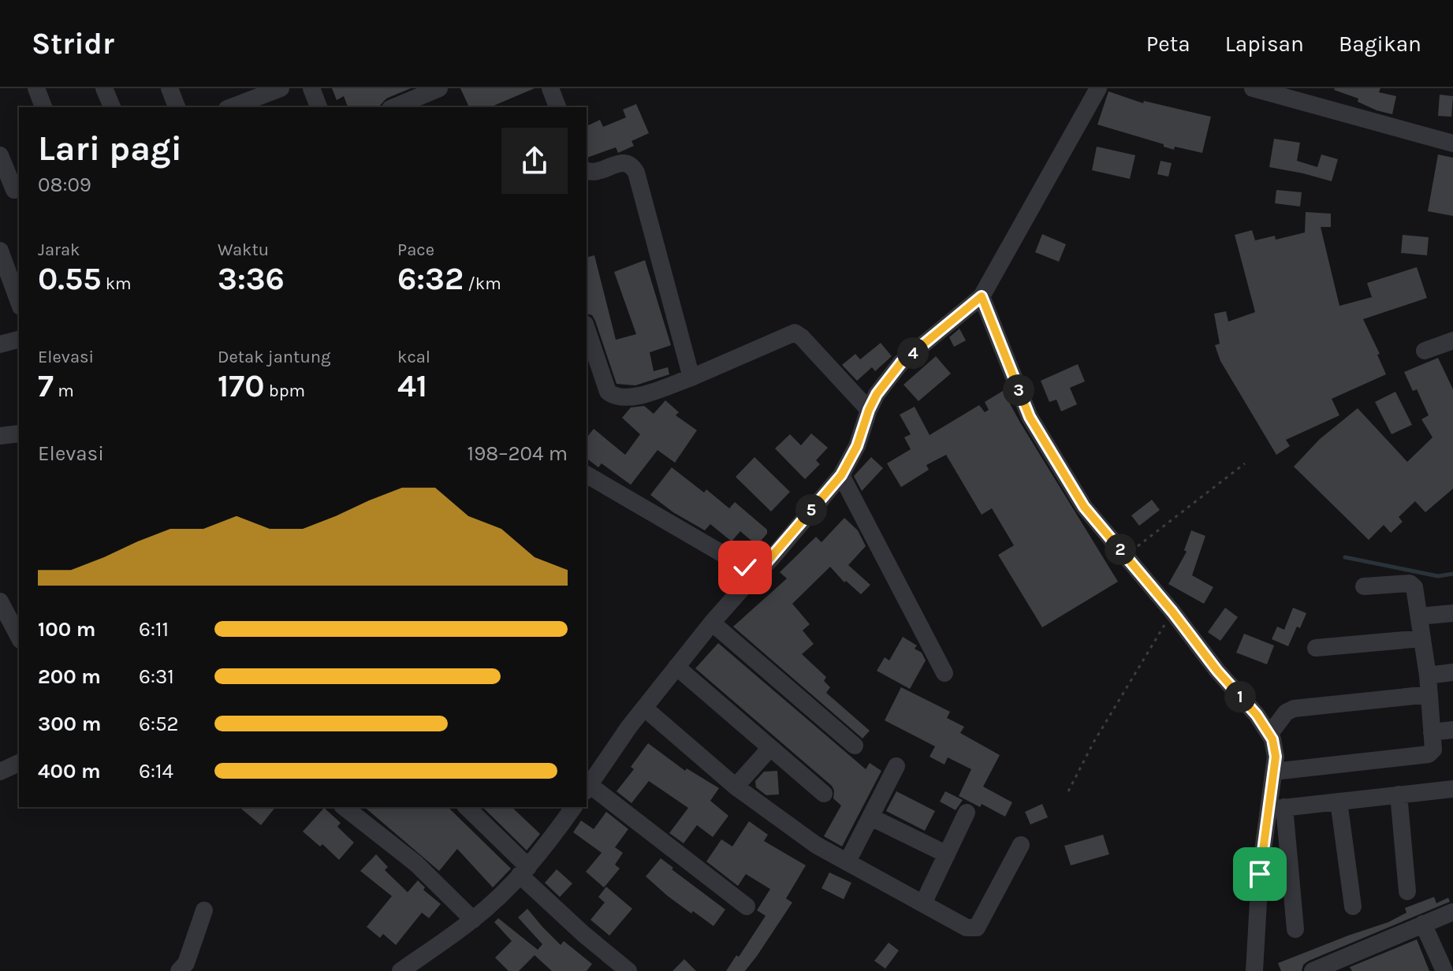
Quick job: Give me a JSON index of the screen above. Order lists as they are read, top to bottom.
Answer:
{
  "page": {
    "header": "Stridr",
    "nav": ["Peta", "Lapisan", "Bagikan"],
    "heading": ["Lari pagi", "08:09"],
    "stats": [
      ["Jarak", "0.55 km"],
      ["Waktu", "3:36"],
      ["Pace", "6:32 /km"],
      ["Elevasi", "7 m"],
      ["Detak jantung", "170 bpm"],
      ["kcal", "41"]
    ],
    "pins": [
      "4",
      "3",
      "5",
      "2",
      "1"
    ],
    "chart": ["Elevasi", "198–204 m"],
    "list": [
      {
        "name": "100 m",
        "note": "6:11"
      },
      {
        "name": "200 m",
        "note": "6:31"
      },
      {
        "name": "300 m",
        "note": "6:52"
      },
      {
        "name": "400 m",
        "note": "6:14"
      }
    ]
  }
}
